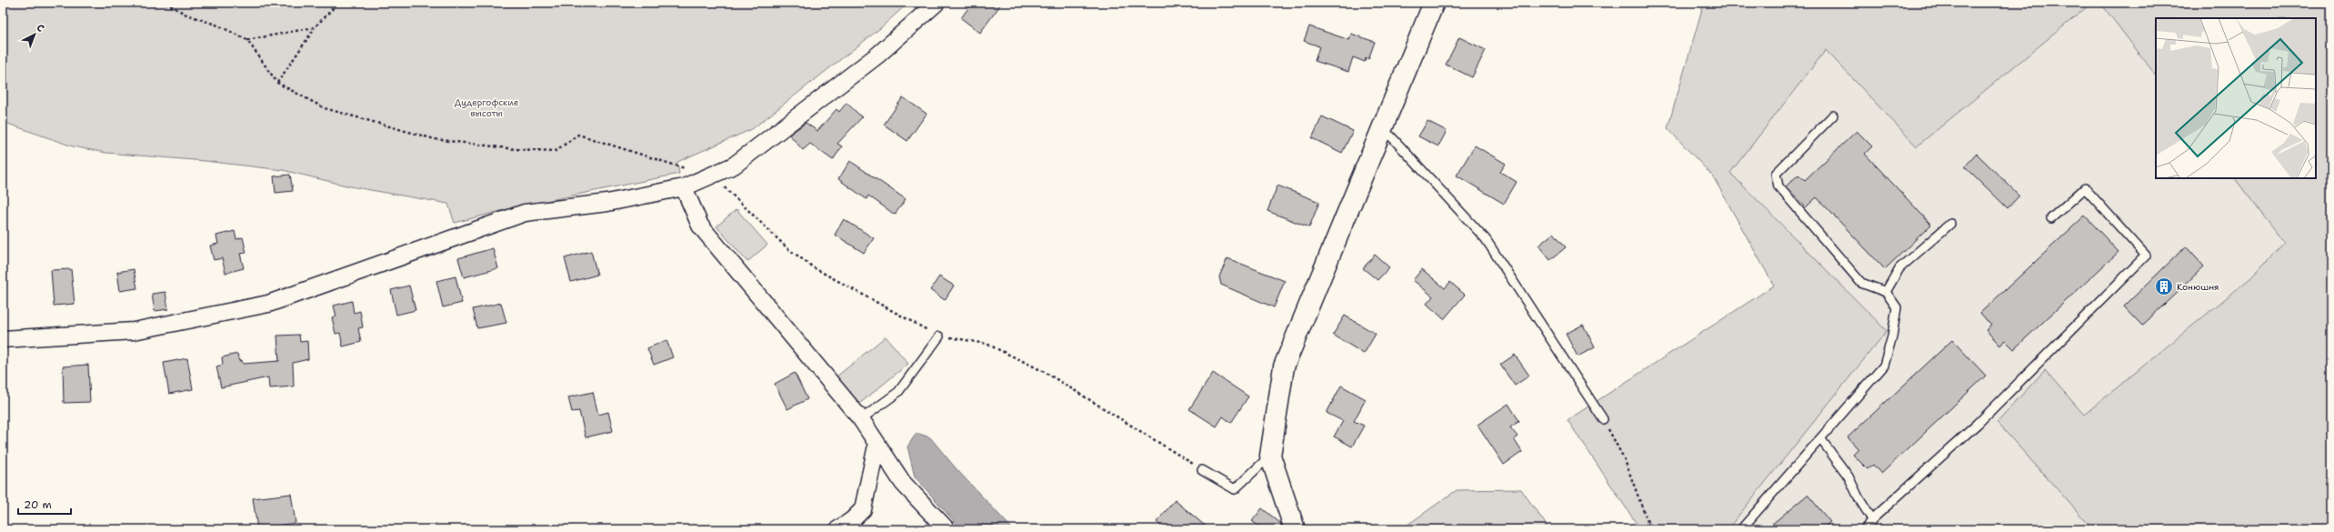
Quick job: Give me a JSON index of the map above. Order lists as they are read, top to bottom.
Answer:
{
  "parks": ["Дудергофские высоты"],
  "places": {
    "building": ["Конюшня"]
  },
  "scale_bar": "20 m",
  "north": "top right"
}
